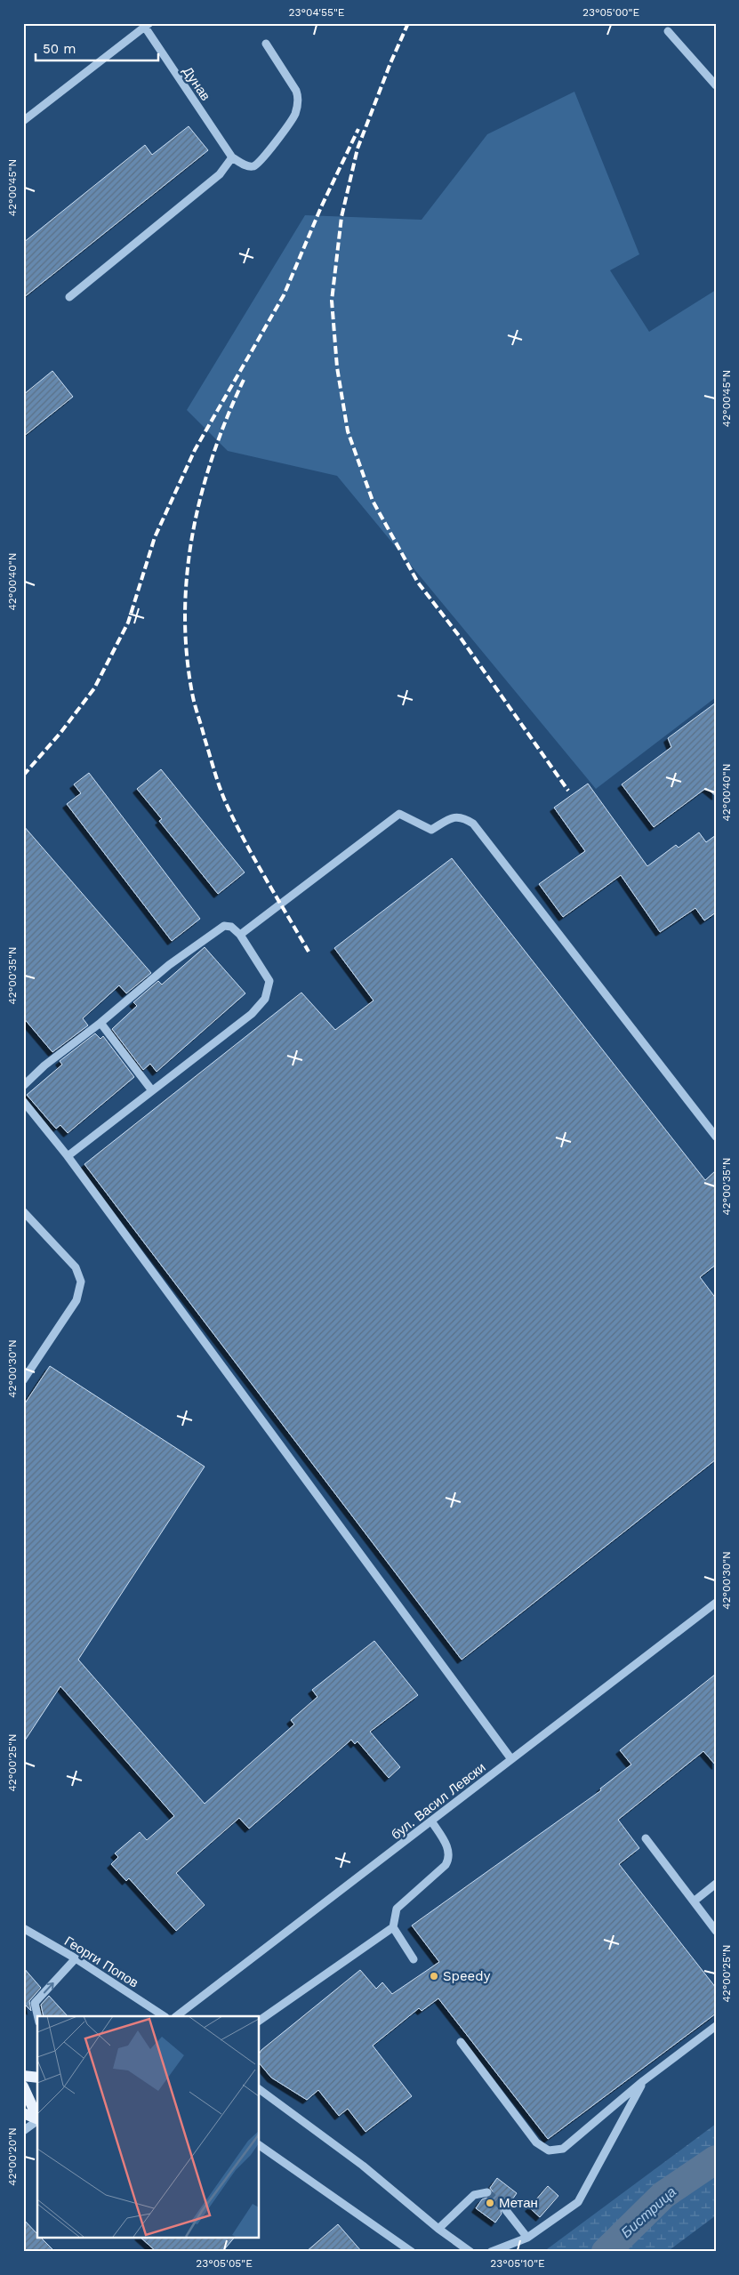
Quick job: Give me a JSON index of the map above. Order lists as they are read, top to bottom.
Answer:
{
  "streets": {
    "street": ["Дунав", "бул. Васил Левски", "Георги Попов"]
  },
  "water": ["Бистрица"],
  "places": ["Speedy", "Метан"],
  "scale_bar": "50 m",
  "coordinates": [
    "23°04'55\"E",
    "23°05'00\"E",
    "42°00'45\"N",
    "42°00'40\"N",
    "42°00'35\"N",
    "42°00'30\"N",
    "42°00'25\"N",
    "42°00'20\"N",
    "23°05'05\"E",
    "23°05'10\"E"
  ]
}
